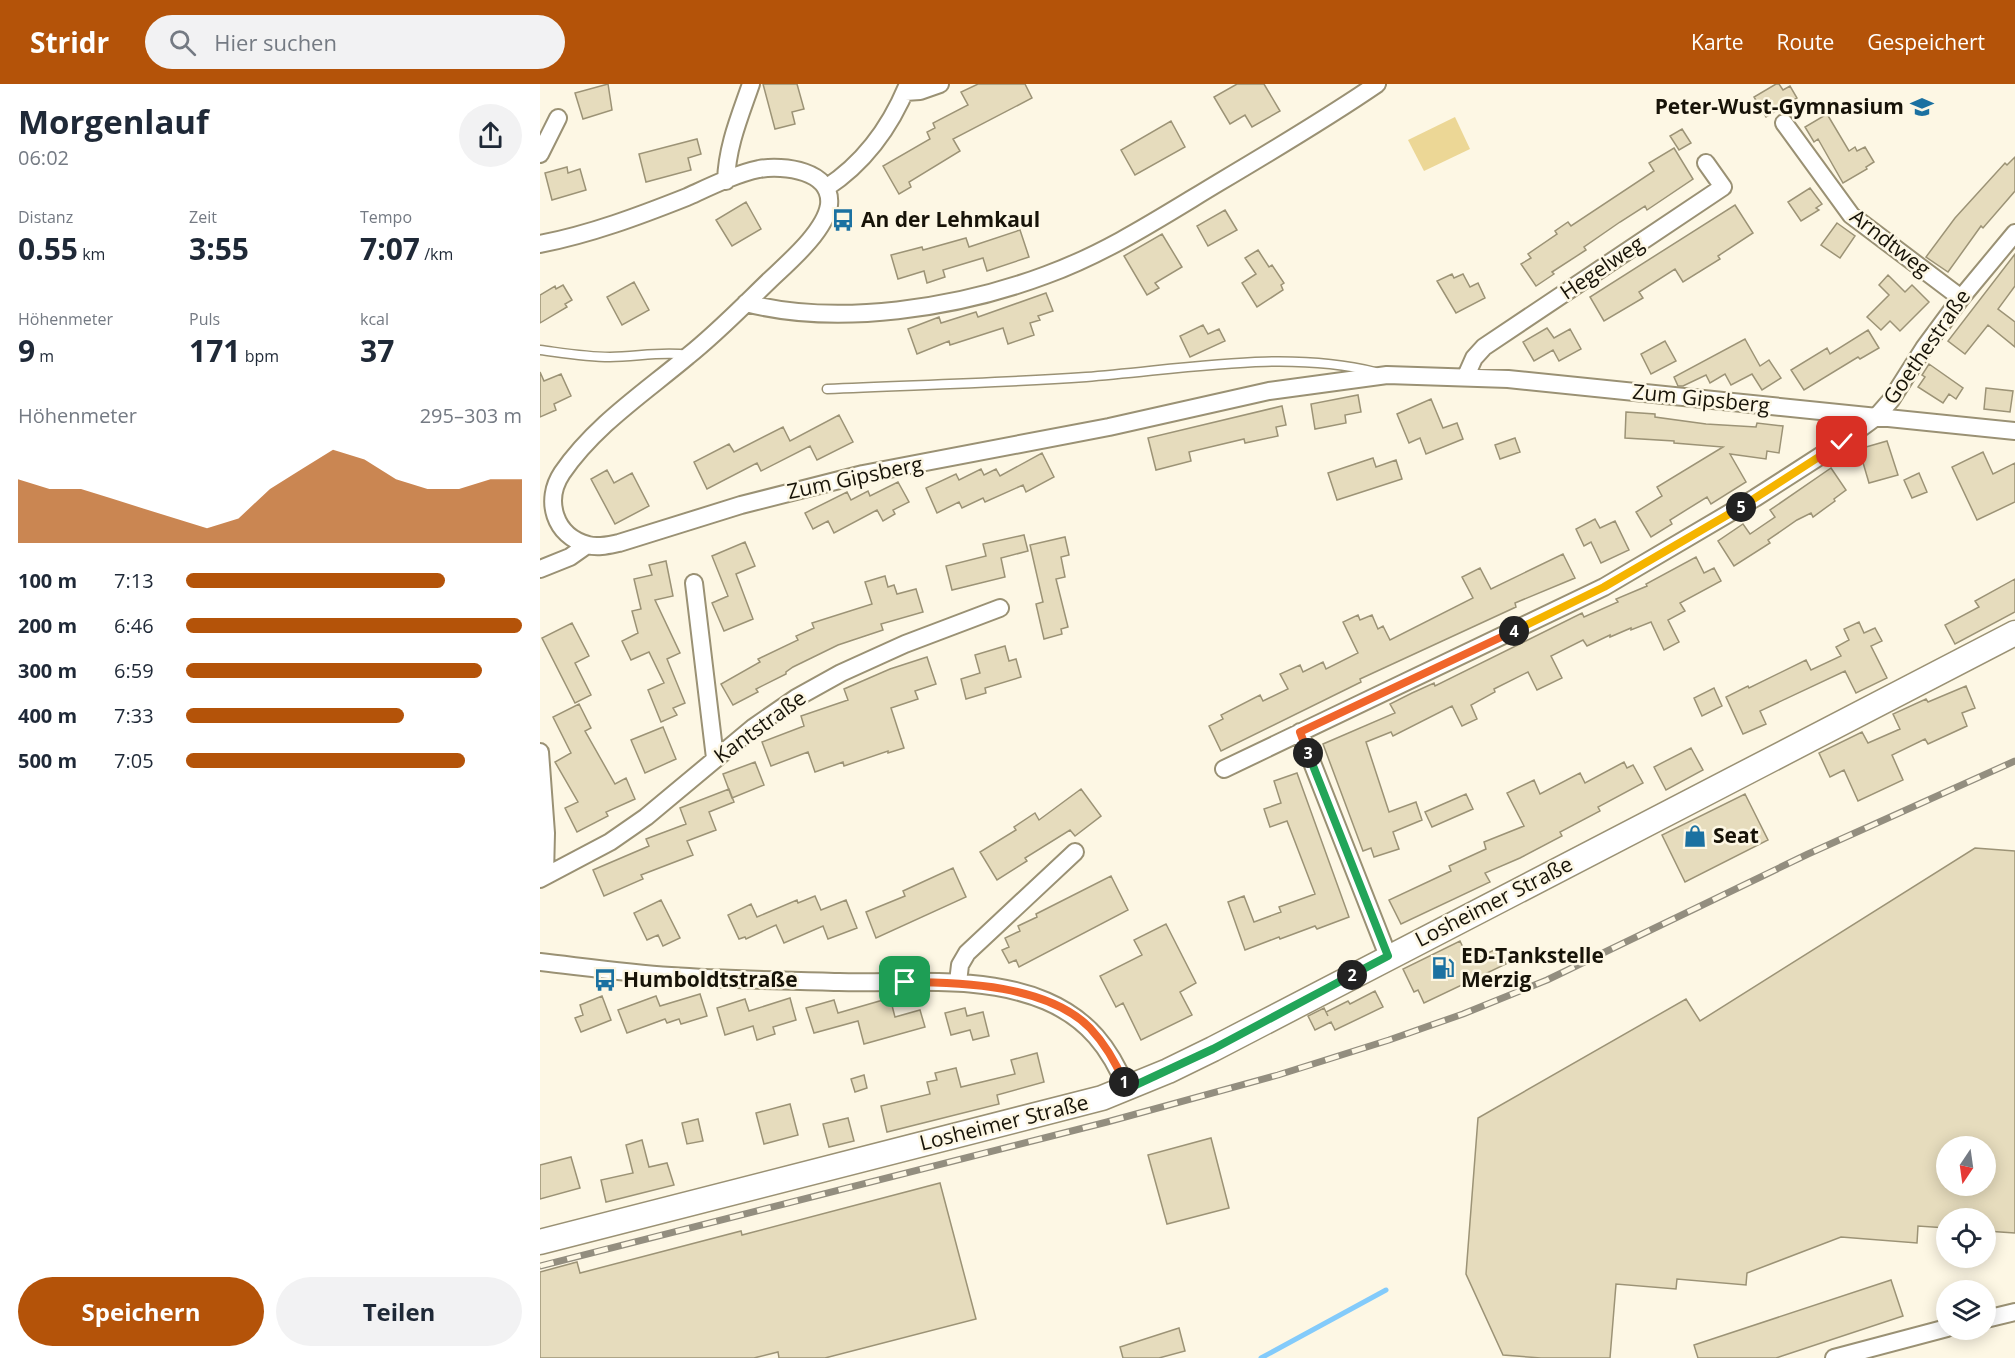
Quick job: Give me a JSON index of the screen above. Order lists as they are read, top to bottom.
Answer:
{
  "streets": {
    "main road": ["Losheimer Straße"],
    "street": [
      "Arndtweg",
      "Hegelweg",
      "Goethestraße",
      "Zum Gipsberg",
      "Kantstraße"
    ]
  },
  "crossings": [
    ["Arndtweg", "Goethestraße"],
    ["Hegelweg", "Zum Gipsberg"],
    ["Goethestraße", "Zum Gipsberg"]
  ],
  "places": {
    "school or university": ["Peter-Wust-Gymnasium"],
    "bus stop": ["An der Lehmkaul", "Humboldtstraße"],
    "shop": ["Seat"],
    "fuel station": ["ED-Tankstelle Merzig"]
  },
  "north": "bottom",
  "page": {
    "header": "Stridr",
    "search": "Hier suchen",
    "nav": ["Karte", "Route", "Gespeichert"],
    "heading": ["Morgenlauf", "06:02"],
    "stats": [
      ["Distanz", "0.55 km"],
      ["Zeit", "3:55"],
      ["Tempo", "7:07 /km"],
      ["Höhenmeter", "9 m"],
      ["Puls", "171 bpm"],
      ["kcal", "37"]
    ],
    "chart": ["Höhenmeter", "295–303 m"],
    "pins": [
      "5",
      "4",
      "3",
      "2",
      "1"
    ],
    "list": [
      {
        "name": "100 m",
        "note": "7:13"
      },
      {
        "name": "200 m",
        "note": "6:46"
      },
      {
        "name": "300 m",
        "note": "6:59"
      },
      {
        "name": "400 m",
        "note": "7:33"
      },
      {
        "name": "500 m",
        "note": "7:05"
      }
    ],
    "buttons": ["Speichern", "Teilen"]
  }
}
